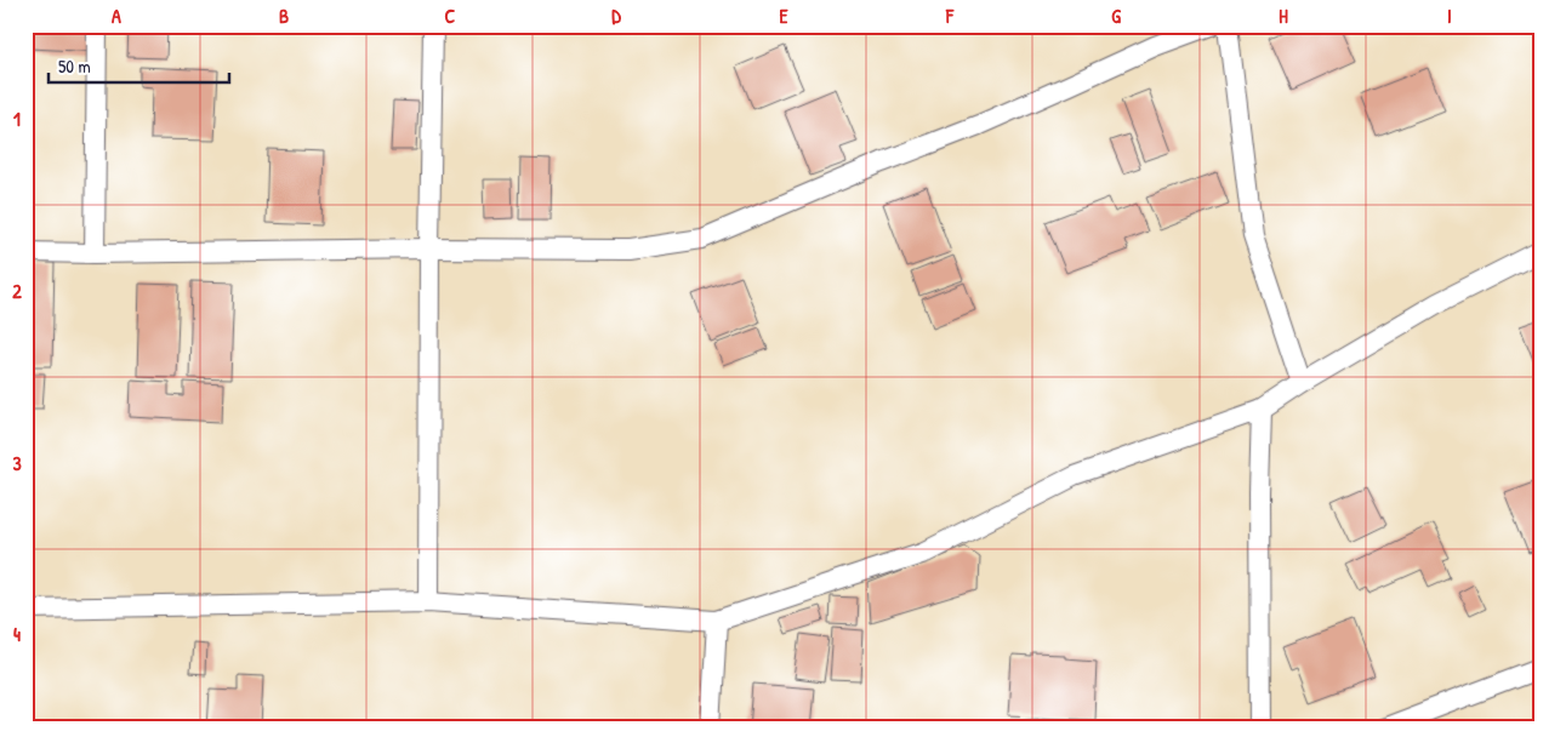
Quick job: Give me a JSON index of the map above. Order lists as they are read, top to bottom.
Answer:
{
  "scale_bar": "50 m",
  "grid": {
    "columns": [
      "A",
      "B",
      "C",
      "D",
      "E",
      "F",
      "G",
      "H",
      "I"
    ],
    "rows": [
      "1",
      "2",
      "3",
      "4"
    ]
  }
}
